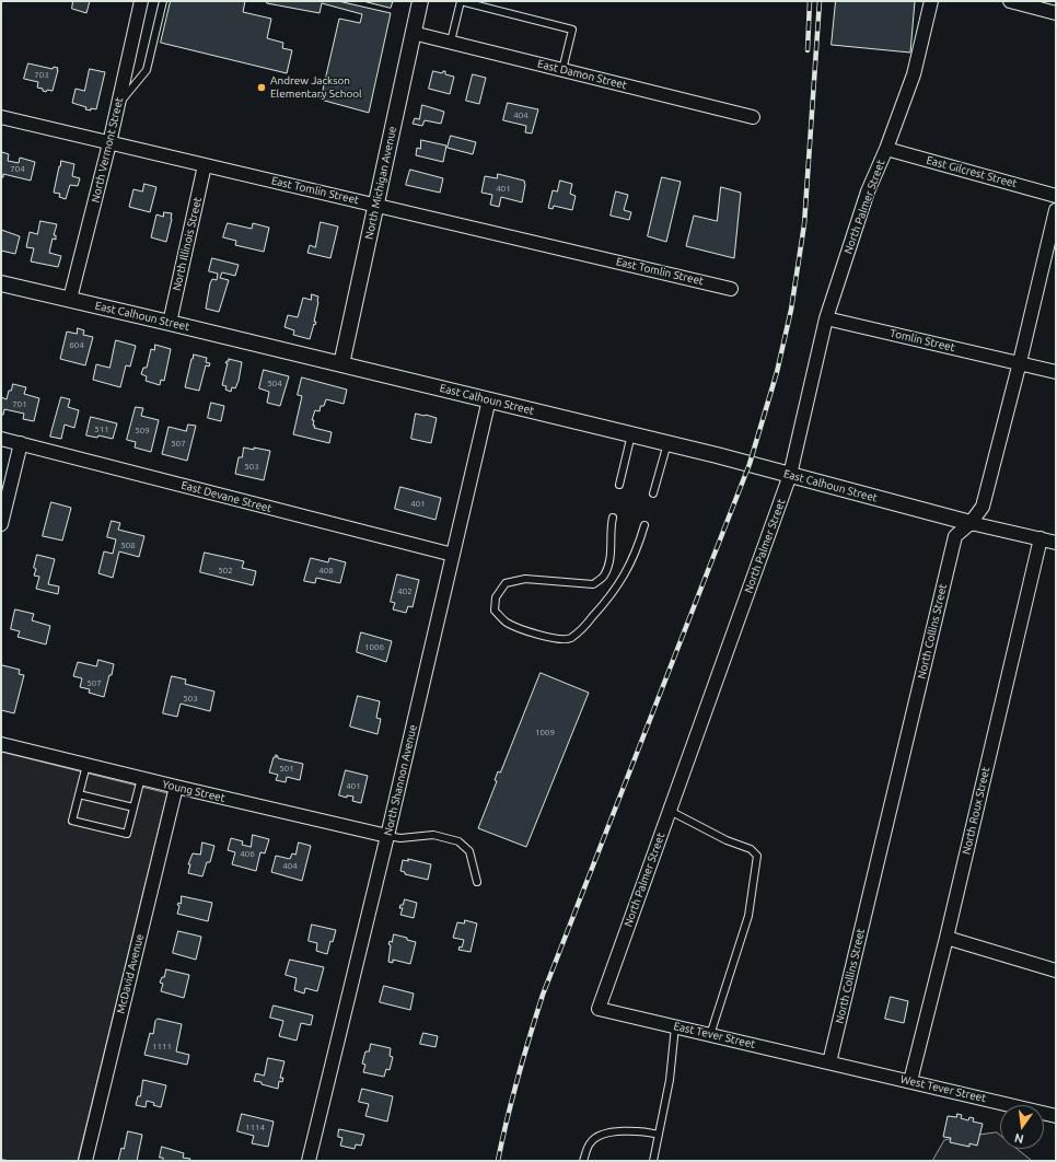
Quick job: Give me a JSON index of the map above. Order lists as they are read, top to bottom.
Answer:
{
  "streets": {
    "street": [
      "East Damon Street",
      "North Vermont Street",
      "East Gilcrest Street",
      "North Michigan Avenue",
      "East Tomlin Street",
      "North Palmer Street",
      "North Illinois Street",
      "East Calhoun Street",
      "Tomlin Street",
      "East Devane Street",
      "North Collins Street",
      "North Shannon Avenue",
      "Young Street",
      "North Roux Street",
      "McDavid Avenue",
      "East Tever Street",
      "West Tever Street"
    ]
  },
  "crossings": [
    ["East Damon Street", "North Michigan Avenue"],
    ["North Vermont Street", "East Tomlin Street"],
    ["North Vermont Street", "East Calhoun Street"],
    ["East Gilcrest Street", "North Palmer Street"],
    ["North Michigan Avenue", "East Tomlin Street"],
    ["North Michigan Avenue", "East Calhoun Street"],
    ["East Tomlin Street", "North Illinois Street"],
    ["North Palmer Street", "East Calhoun Street"],
    ["North Palmer Street", "Tomlin Street"],
    ["North Palmer Street", "East Tever Street"],
    ["North Illinois Street", "East Calhoun Street"],
    ["East Calhoun Street", "North Collins Street"],
    ["East Calhoun Street", "North Shannon Avenue"],
    ["Tomlin Street", "North Collins Street"],
    ["East Devane Street", "North Shannon Avenue"],
    ["North Collins Street", "East Tever Street"],
    ["North Collins Street", "West Tever Street"],
    ["North Shannon Avenue", "Young Street"],
    ["Young Street", "McDavid Avenue"],
    ["North Roux Street", "West Tever Street"],
    ["East Tever Street", "West Tever Street"]
  ],
  "places": ["Andrew Jackson Elementary School"],
  "house_numbers": [
    "703",
    "404",
    "704",
    "401",
    "604",
    "504",
    "701",
    "511",
    "509",
    "507",
    "503",
    "401",
    "508",
    "502",
    "408",
    "402",
    "1006",
    "507",
    "503",
    "1009",
    "501",
    "401",
    "406",
    "404",
    "1111",
    "1114"
  ],
  "north": "bottom"
}
